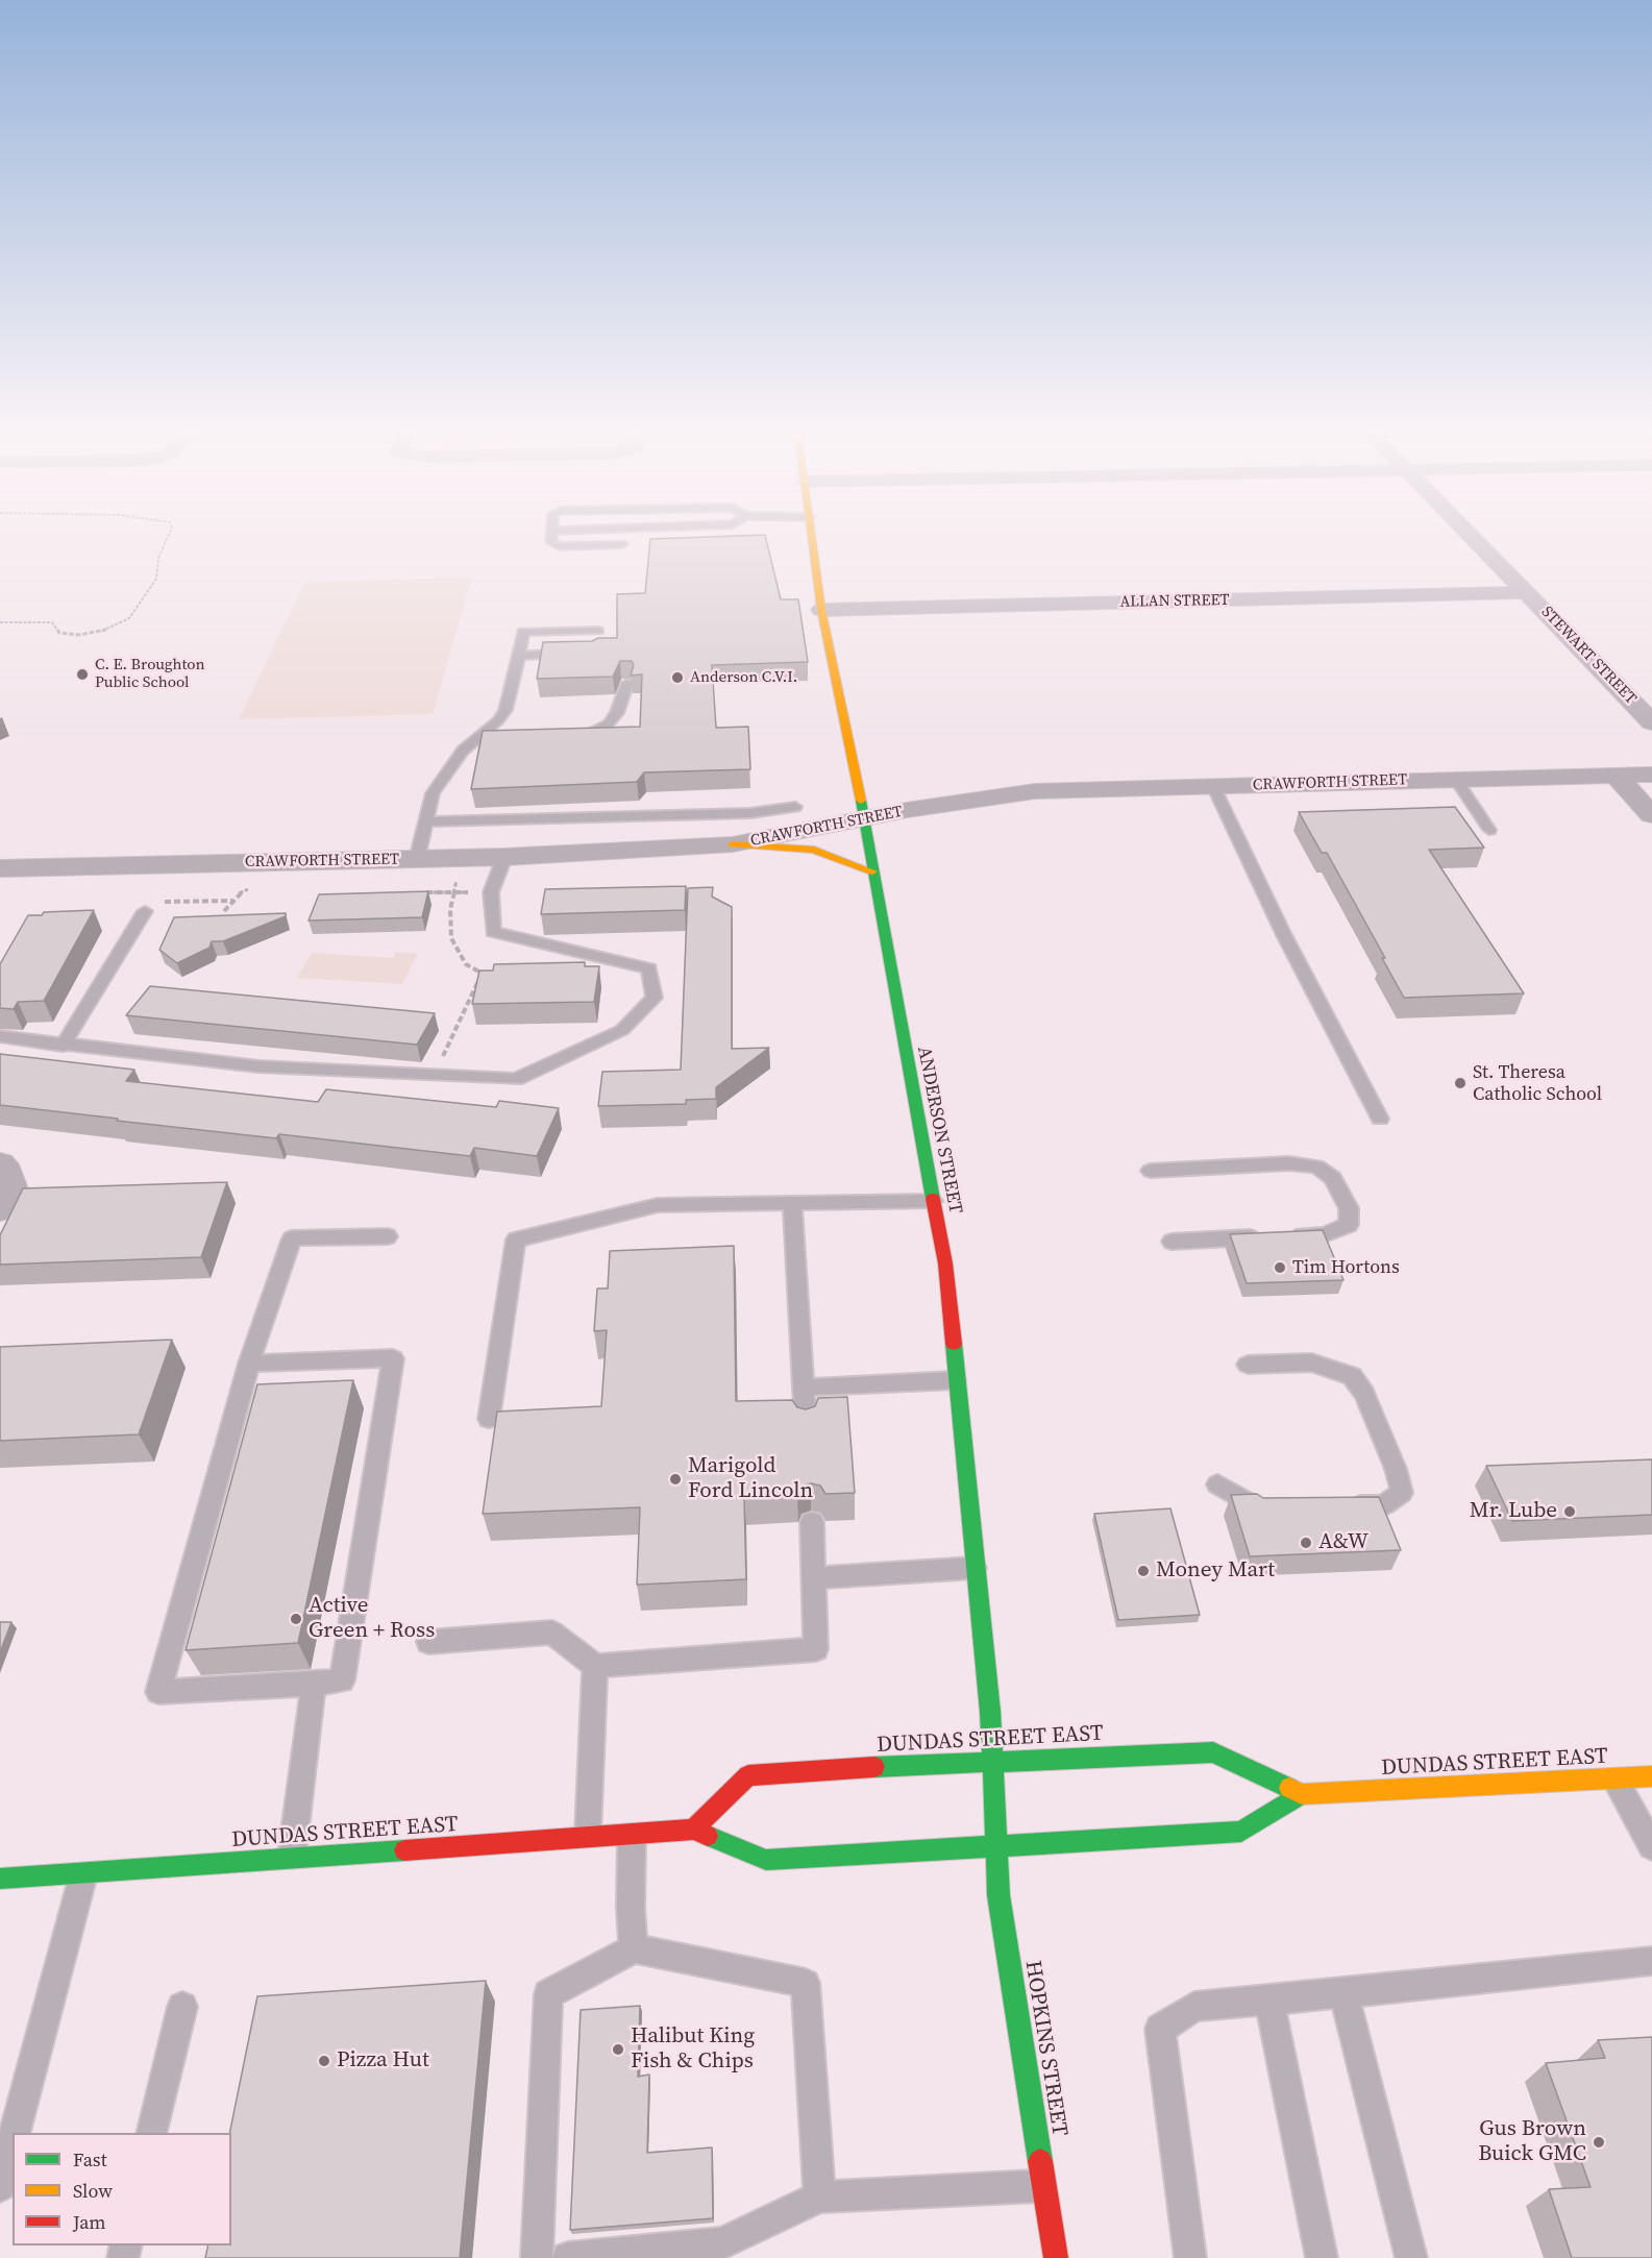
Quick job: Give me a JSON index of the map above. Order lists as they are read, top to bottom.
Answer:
{
  "streets": {
    "main road": ["ANDERSON STREET", "DUNDAS STREET EAST", "HOPKINS STREET"],
    "street": ["ALLAN STREET", "STEWART STREET", "CRAWFORTH STREET"]
  },
  "crossings": [
    ["ALLAN STREET", "STEWART STREET"],
    ["ALLAN STREET", "ANDERSON STREET"],
    ["CRAWFORTH STREET", "ANDERSON STREET"],
    ["ANDERSON STREET", "DUNDAS STREET EAST"],
    ["ANDERSON STREET", "HOPKINS STREET"],
    ["DUNDAS STREET EAST", "HOPKINS STREET"]
  ],
  "places": [
    "C. E. Broughton Public School",
    "Anderson C.V.I.",
    "St. Theresa Catholic School",
    "Tim Hortons",
    "Marigold Ford Lincoln",
    "Mr. Lube",
    "A&W",
    "Money Mart",
    "Active Green + Ross",
    "Halibut King Fish & Chips",
    "Pizza Hut",
    "Gus Brown Buick GMC"
  ],
  "legend": ["Fast", "Slow", "Jam"]
}
